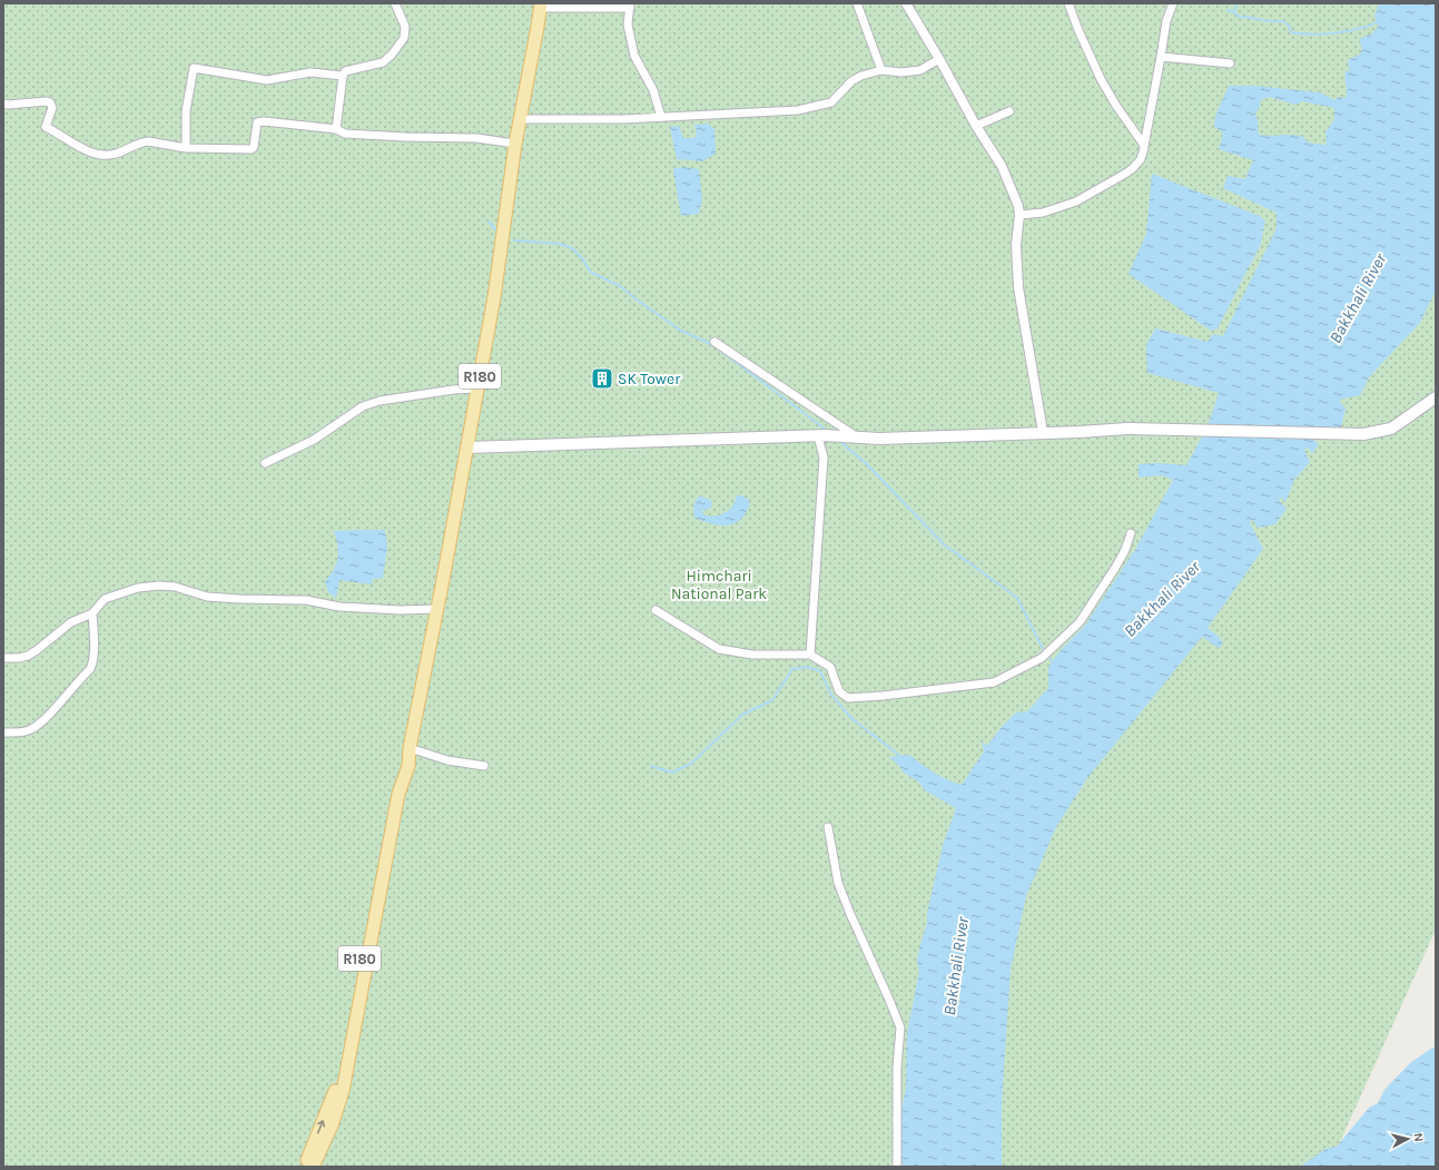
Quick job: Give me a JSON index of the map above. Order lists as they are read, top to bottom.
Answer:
{
  "streets": {
    "main road": ["R180"]
  },
  "water": ["Bakkhali River"],
  "parks": ["Himchari National Park"],
  "places": {
    "building": ["SK Tower"]
  },
  "north": "right"
}
